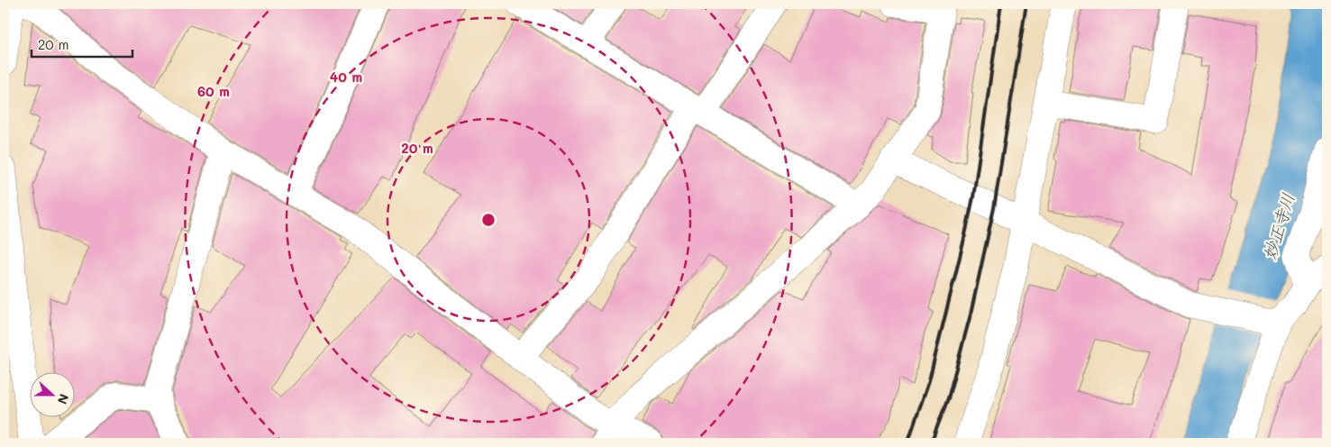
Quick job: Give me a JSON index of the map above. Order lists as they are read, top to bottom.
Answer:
{
  "water": ["妙正寺川"],
  "scale_bar": "20 m",
  "north": "right",
  "rings": ["40 m", "60 m", "20 m"]
}
